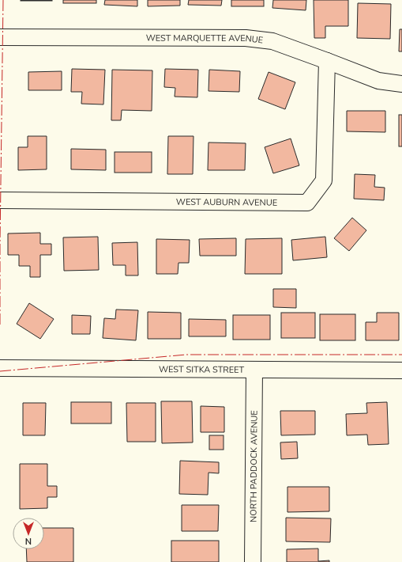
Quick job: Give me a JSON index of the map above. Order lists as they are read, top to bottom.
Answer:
{
  "streets": {
    "street": [
      "WEST MARQUETTE AVENUE",
      "WEST AUBURN AVENUE",
      "WEST SITKA STREET",
      "NORTH PADDOCK AVENUE"
    ]
  },
  "crossings": [
    ["WEST MARQUETTE AVENUE", "WEST AUBURN AVENUE"],
    ["WEST SITKA STREET", "NORTH PADDOCK AVENUE"]
  ],
  "north": "bottom"
}
